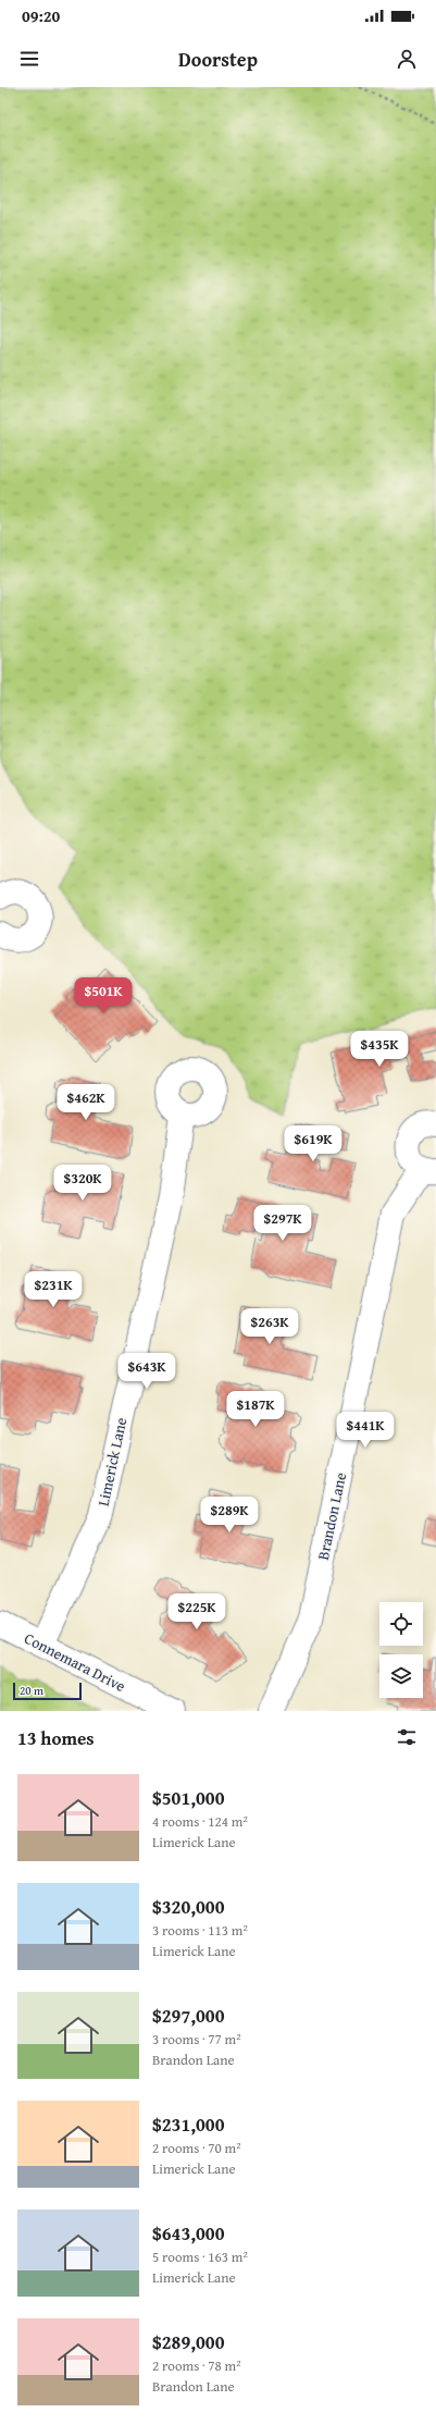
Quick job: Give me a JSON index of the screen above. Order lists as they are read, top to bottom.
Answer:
{
  "streets": {
    "street": ["Limerick Lane", "Brandon Lane", "Connemara Drive"]
  },
  "crossings": [
    ["Limerick Lane", "Connemara Drive"]
  ],
  "scale_bar": "20 m",
  "page": {
    "status": "09:20",
    "header": "Doorstep",
    "price": [
      "$501K",
      "$435K",
      "$462K",
      "$619K",
      "$320K",
      "$297K",
      "$231K",
      "$263K",
      "$643K",
      "$187K",
      "$441K",
      "$289K",
      "$225K"
    ],
    "scale": "20 m",
    "heading": "13 homes",
    "list": [
      {
        "name": "$501,000",
        "note": "4 rooms · 124 m² · Limerick Lane"
      },
      {
        "name": "$320,000",
        "note": "3 rooms · 113 m² · Limerick Lane"
      },
      {
        "name": "$297,000",
        "note": "3 rooms · 77 m² · Brandon Lane"
      },
      {
        "name": "$231,000",
        "note": "2 rooms · 70 m² · Limerick Lane"
      },
      {
        "name": "$643,000",
        "note": "5 rooms · 163 m² · Limerick Lane"
      },
      {
        "name": "$289,000",
        "note": "2 rooms · 78 m² · Brandon Lane"
      }
    ]
  }
}
